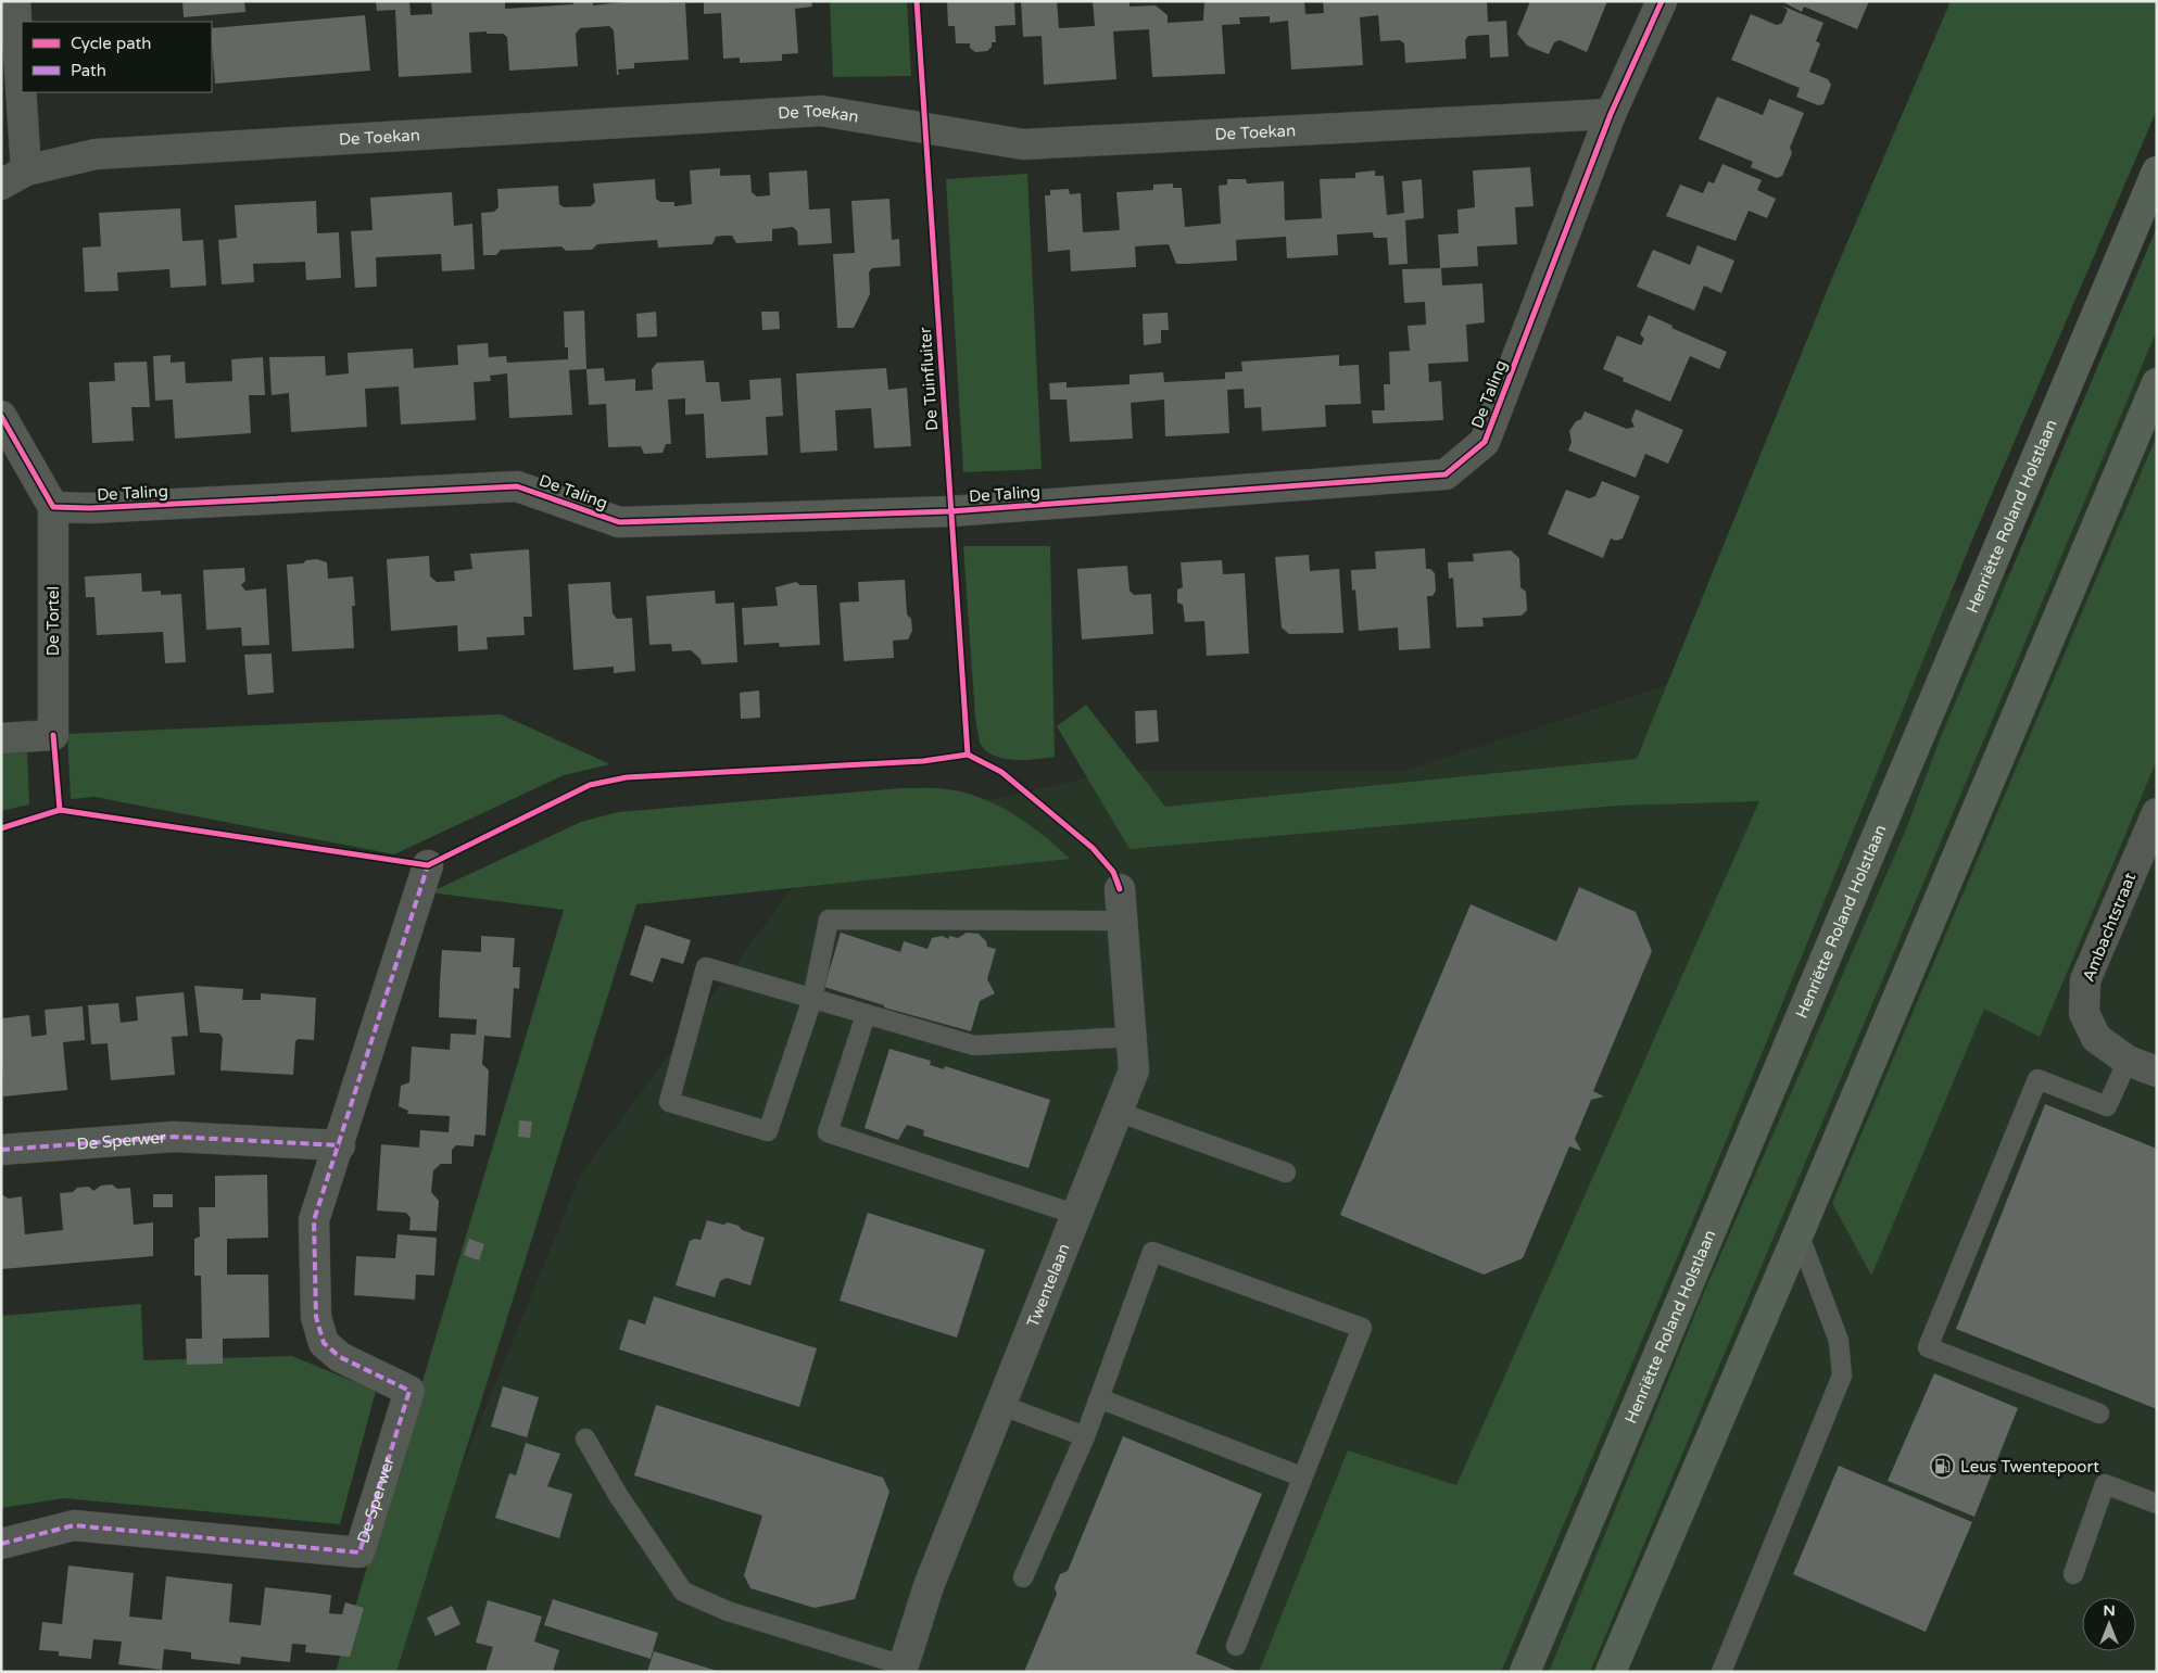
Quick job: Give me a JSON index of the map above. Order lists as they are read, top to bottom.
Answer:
{
  "streets": {
    "main road": ["Henriëtte Roland Holstlaan"],
    "street": [
      "De Toekan",
      "De Taling",
      "De Tortel",
      "Ambachtstraat",
      "De Sperwer",
      "Twentelaan"
    ],
    "cycle path": ["De Tuinfluiter"]
  },
  "crossings": [
    ["De Toekan", "De Taling"],
    ["De Taling", "De Tortel"]
  ],
  "places": {
    "fuel station": ["Leus Twentepoort"]
  },
  "legend": ["Cycle path", "Path"],
  "north": "top"
}
